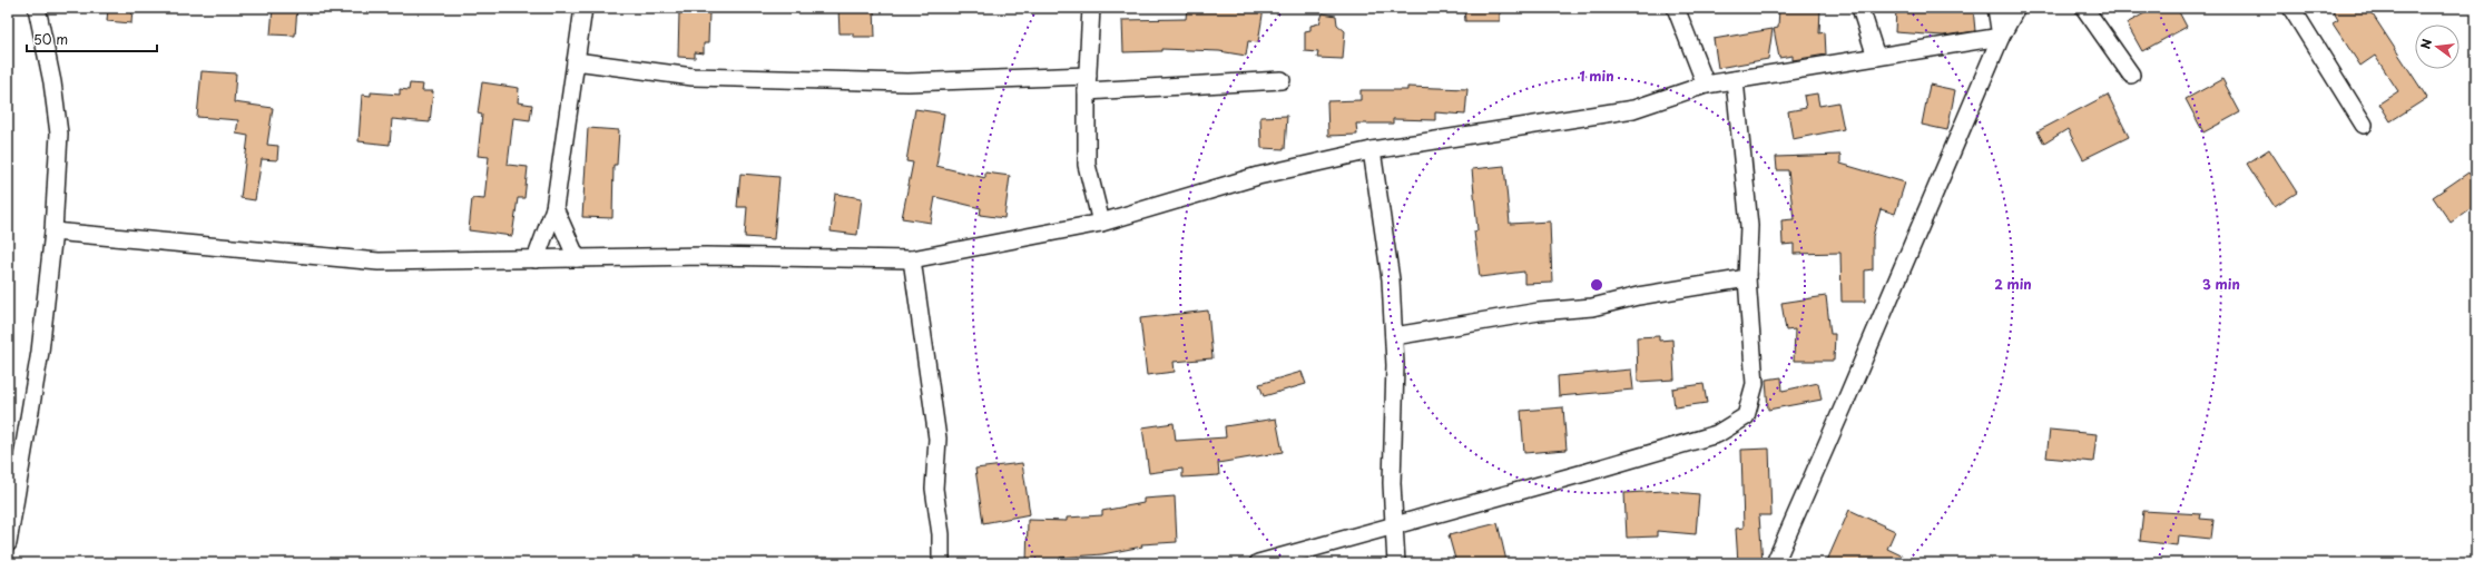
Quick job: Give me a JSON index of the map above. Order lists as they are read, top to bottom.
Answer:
{
  "scale_bar": "50 m",
  "north": "left",
  "rings": ["1 min", "2 min", "3 min"]
}
